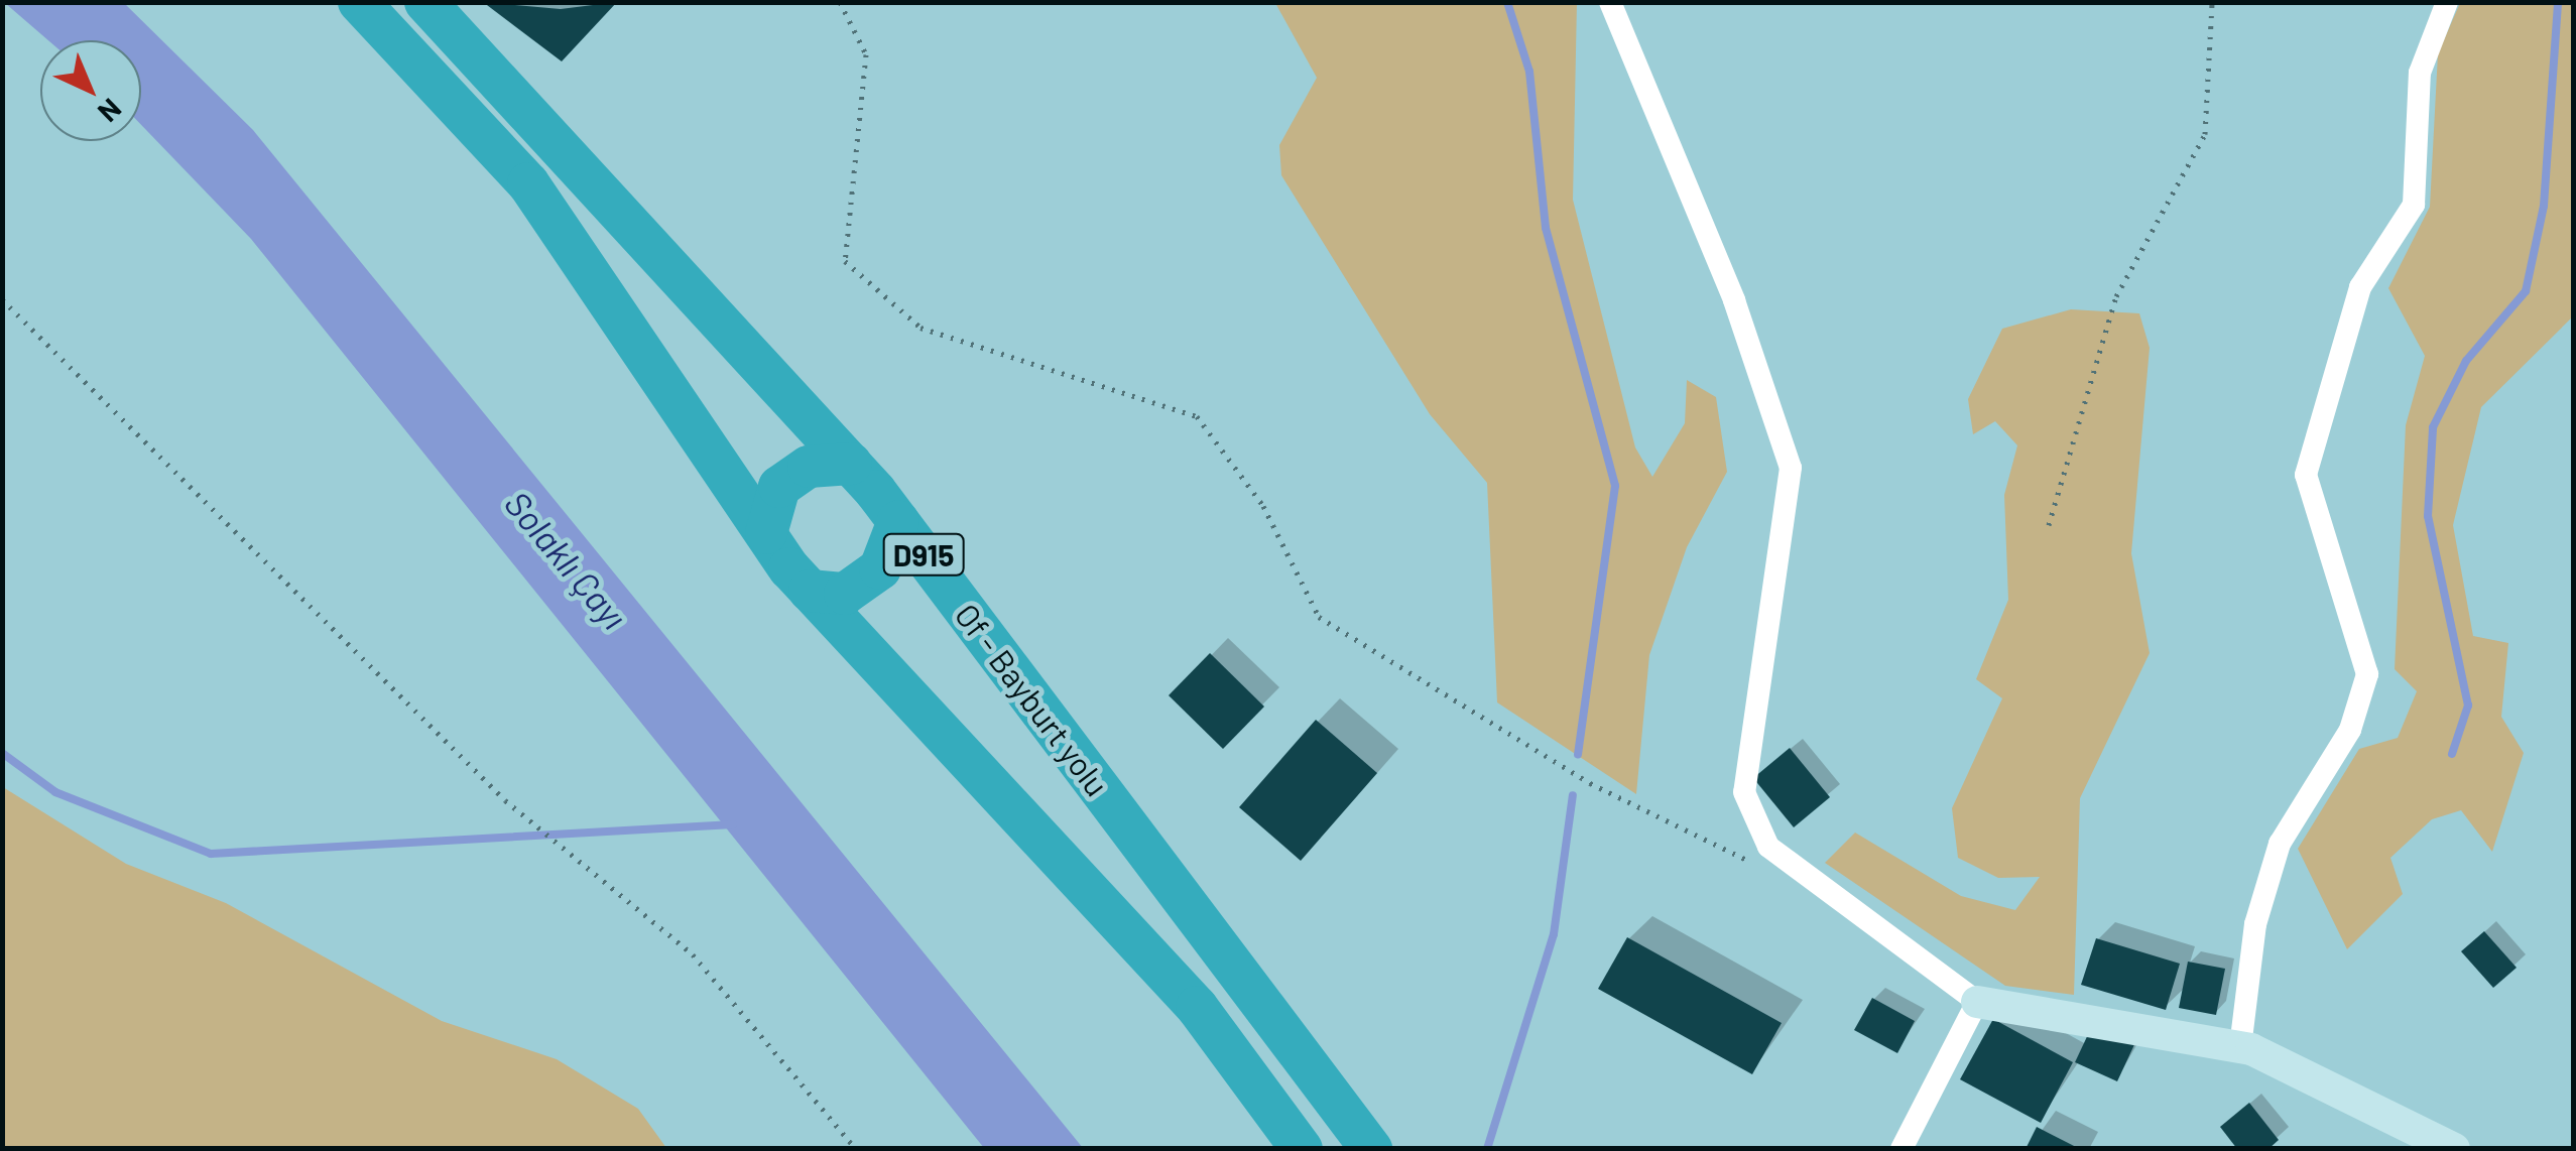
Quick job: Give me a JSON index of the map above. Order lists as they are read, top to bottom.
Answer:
{
  "streets": {
    "highway": ["D915", "Of - Bayburt yolu"]
  },
  "water": ["Solaklı Çayı"],
  "north": "bottom right"
}
